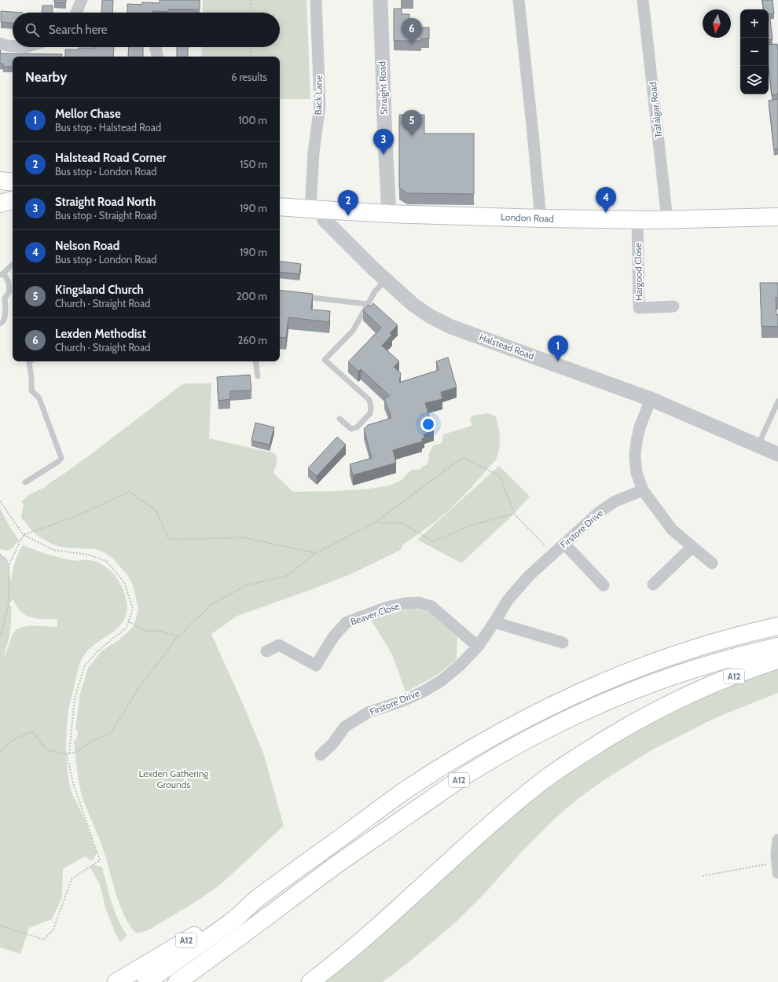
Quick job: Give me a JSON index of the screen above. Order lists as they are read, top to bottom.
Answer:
{
  "streets": {
    "main road": ["London Road", "A12"],
    "street": [
      "Straight Road",
      "Back Lane",
      "Trafalgar Road",
      "Hargood Close",
      "Halstead Road",
      "Firstore Drive",
      "Beaver Close"
    ]
  },
  "crossings": [
    ["Straight Road", "London Road"],
    ["Back Lane", "London Road"],
    ["Back Lane", "Halstead Road"],
    ["Trafalgar Road", "London Road"],
    ["London Road", "Hargood Close"],
    ["London Road", "Halstead Road"],
    ["Firstore Drive", "Beaver Close"]
  ],
  "parks": ["Lexden Gathering Grounds"],
  "north": "bottom",
  "page": {
    "map_buttons": ["+", "−"],
    "search": "Search here",
    "pins": [
      "6",
      "5",
      "3",
      "4",
      "2",
      "1"
    ],
    "heading": ["Nearby", "6 results"],
    "list": [
      {
        "mark": "1",
        "name": "Mellor Chase",
        "note": "Bus stop · Halstead Road",
        "value": "100 m"
      },
      {
        "mark": "2",
        "name": "Halstead Road Corner",
        "note": "Bus stop · London Road",
        "value": "150 m"
      },
      {
        "mark": "3",
        "name": "Straight Road North",
        "note": "Bus stop · Straight Road",
        "value": "190 m"
      },
      {
        "mark": "4",
        "name": "Nelson Road",
        "note": "Bus stop · London Road",
        "value": "190 m"
      },
      {
        "mark": "5",
        "name": "Kingsland Church",
        "note": "Church · Straight Road",
        "value": "200 m"
      },
      {
        "mark": "6",
        "name": "Lexden Methodist",
        "note": "Church · Straight Road",
        "value": "260 m"
      }
    ]
  }
}
